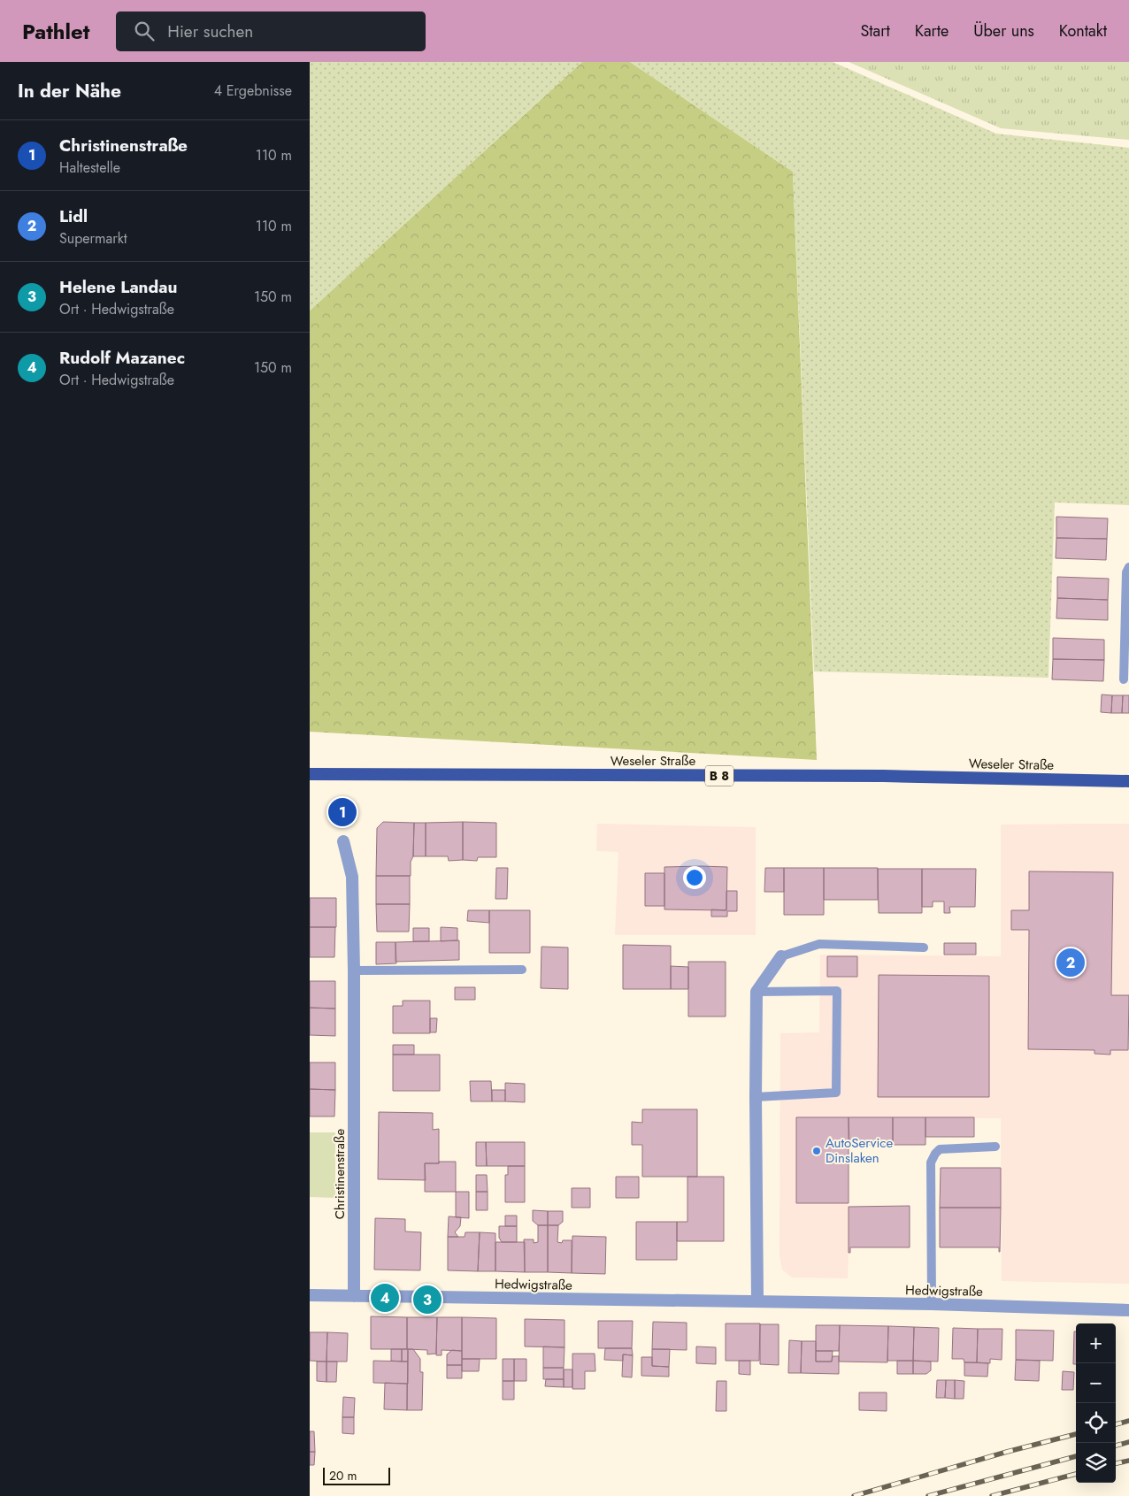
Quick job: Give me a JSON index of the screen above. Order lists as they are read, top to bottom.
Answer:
{
  "streets": {
    "main road": ["Weseler Straße", "B 8"],
    "street": ["Christinenstraße", "Hedwigstraße"]
  },
  "crossings": [
    ["Christinenstraße", "Hedwigstraße"]
  ],
  "places": ["AutoService Dinslaken"],
  "scale_bar": "20 m",
  "page": {
    "header": "Pathlet",
    "search": "Hier suchen",
    "nav": [
      "Start",
      "Karte",
      "Über uns",
      "Kontakt"
    ],
    "heading": ["In der Nähe", "4 Ergebnisse"],
    "list": [
      {
        "mark": "1",
        "name": "Christinenstraße",
        "note": "Haltestelle",
        "value": "110 m"
      },
      {
        "mark": "2",
        "name": "Lidl",
        "note": "Supermarkt",
        "value": "110 m"
      },
      {
        "mark": "3",
        "name": "Helene Landau",
        "note": "Ort · Hedwigstraße",
        "value": "150 m"
      },
      {
        "mark": "4",
        "name": "Rudolf Mazanec",
        "note": "Ort · Hedwigstraße",
        "value": "150 m"
      }
    ],
    "pins": [
      "1",
      "2",
      "4",
      "3"
    ],
    "map_buttons": ["+", "−"],
    "scale": "20 m"
  }
}
